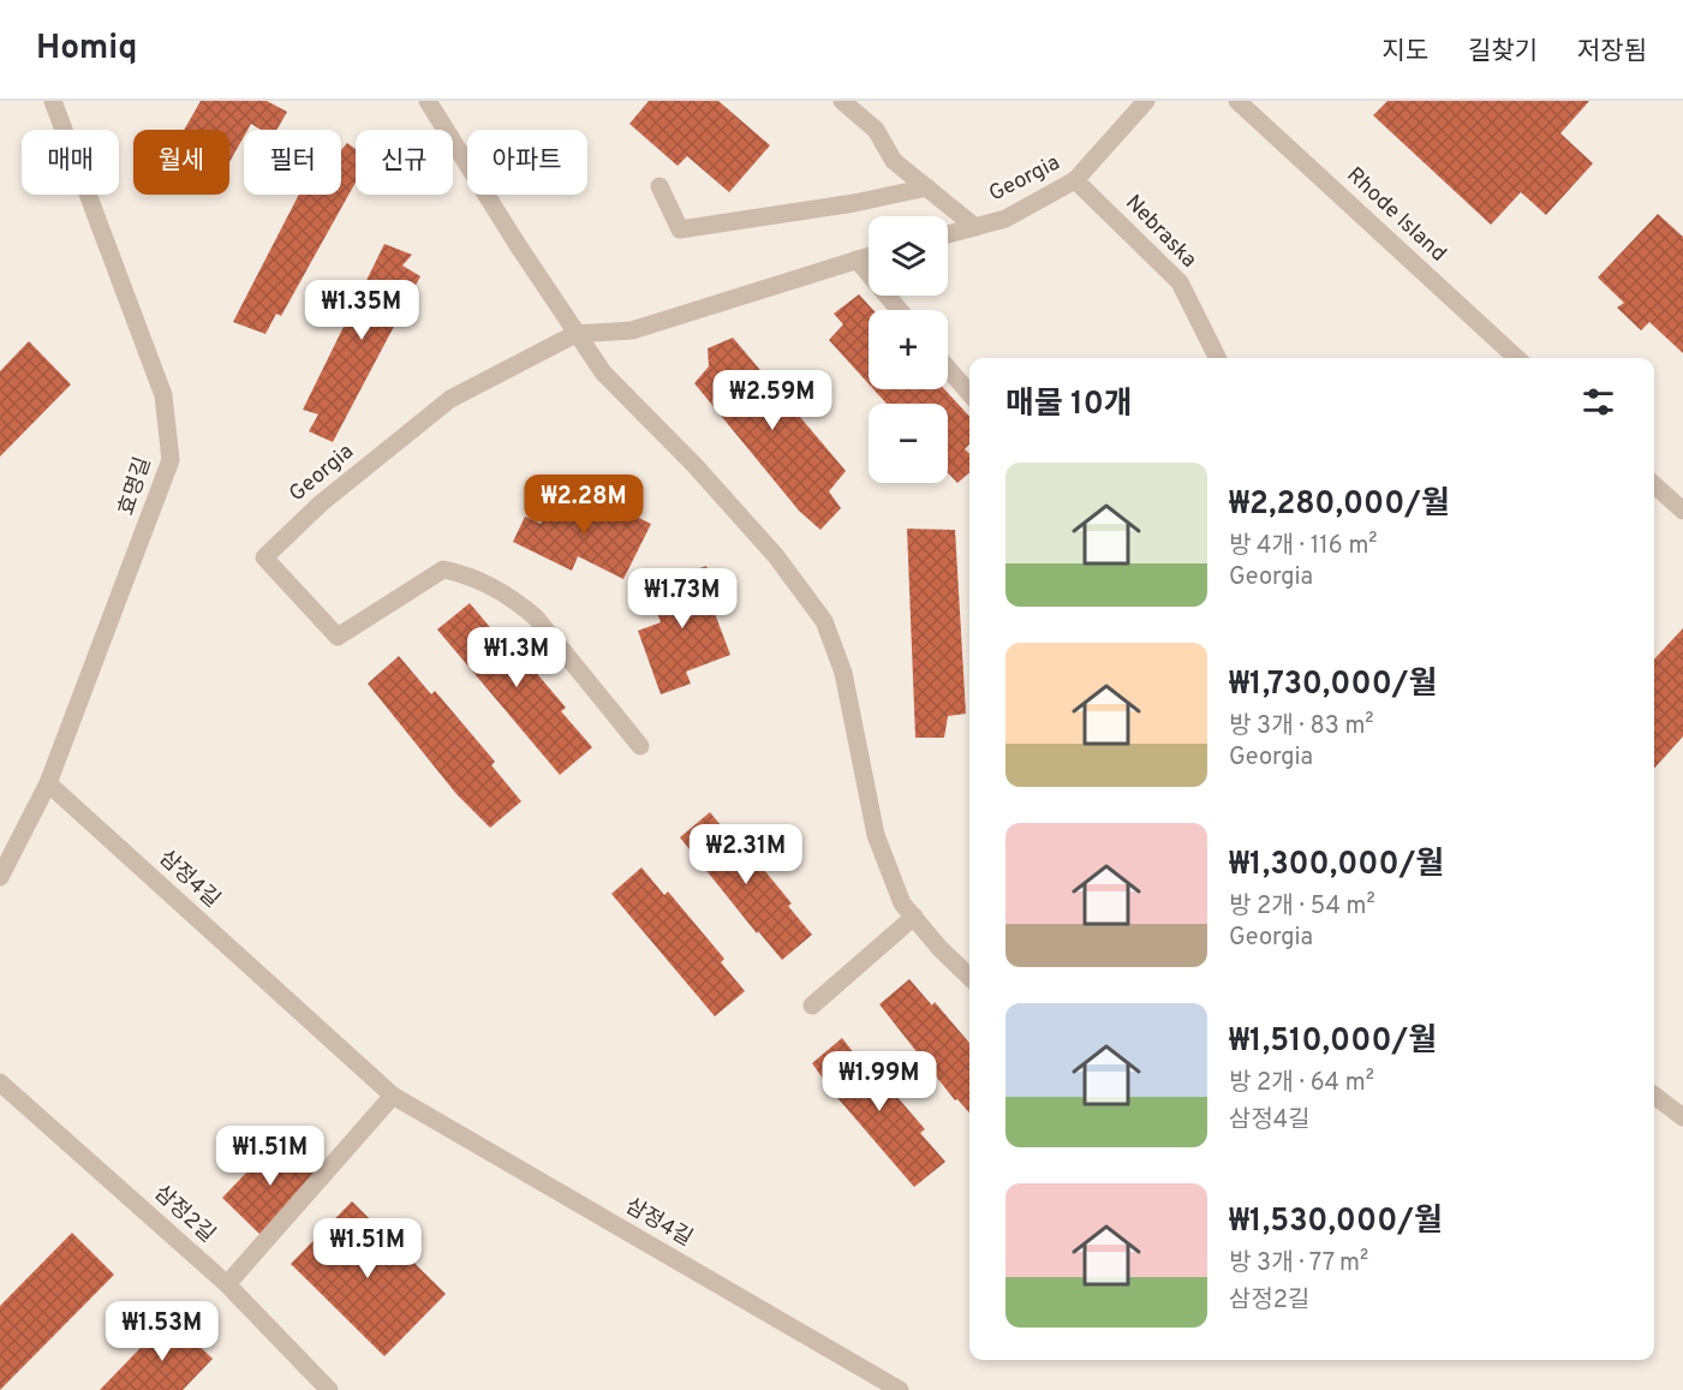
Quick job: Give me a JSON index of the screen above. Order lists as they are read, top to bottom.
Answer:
{
  "streets": {
    "street": [
      "Georgia",
      "Rhode Island",
      "Nebraska",
      "효명길",
      "삼정4길",
      "삼정2길"
    ]
  },
  "crossings": [
    ["Georgia", "Nebraska"],
    ["효명길", "삼정4길"]
  ],
  "page": {
    "header": "Homiq",
    "nav": ["지도", "길찾기", "저장됨"],
    "chip": [
      "매매",
      "월세",
      "필터",
      "신규",
      "아파트"
    ],
    "map_buttons": ["+", "−"],
    "price": [
      "₩1.35M",
      "₩2.59M",
      "₩2.28M",
      "₩1.73M",
      "₩1.3M",
      "₩2.31M",
      "₩1.99M",
      "₩1.51M",
      "₩1.51M",
      "₩1.53M"
    ],
    "heading": "매물 10개",
    "list": [
      {
        "name": "₩2,280,000/월",
        "note": "방 4개 · 116 m² · Georgia"
      },
      {
        "name": "₩1,730,000/월",
        "note": "방 3개 · 83 m² · Georgia"
      },
      {
        "name": "₩1,300,000/월",
        "note": "방 2개 · 54 m² · Georgia"
      },
      {
        "name": "₩1,510,000/월",
        "note": "방 2개 · 64 m² · 삼정4길"
      },
      {
        "name": "₩1,530,000/월",
        "note": "방 3개 · 77 m² · 삼정2길"
      }
    ]
  }
}
